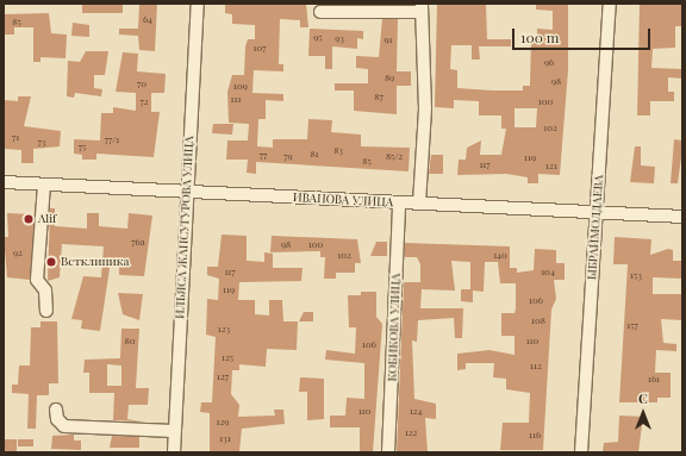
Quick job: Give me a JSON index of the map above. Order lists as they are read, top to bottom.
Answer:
{
  "streets": {
    "street": [
      "ИВАНОВА УЛИЦА",
      "ИЛЬЯСА ЖАНСУГУРОВА УЛИЦА",
      "ЫБРАЙМОЛДАЕВА",
      "КОБИКОВА УЛИЦА"
    ]
  },
  "crossings": [
    ["ИВАНОВА УЛИЦА", "ИЛЬЯСА ЖАНСУГУРОВА УЛИЦА"],
    ["ИВАНОВА УЛИЦА", "ЫБРАЙМОЛДАЕВА"],
    ["ИВАНОВА УЛИЦА", "КОБИКОВА УЛИЦА"]
  ],
  "places": ["Alif", "Ветклиника"],
  "house_numbers": [
    "64",
    "85",
    "95",
    "93",
    "91",
    "107",
    "96",
    "89",
    "98",
    "70",
    "109",
    "87",
    "111",
    "72",
    "100",
    "102",
    "71",
    "77/1",
    "73",
    "75",
    "83",
    "81",
    "77",
    "79",
    "85/2",
    "119",
    "85",
    "117",
    "121",
    "76а",
    "98",
    "100",
    "92",
    "102",
    "140",
    "117",
    "104",
    "153",
    "119",
    "106",
    "108",
    "157",
    "123",
    "80",
    "110",
    "106",
    "125",
    "112",
    "127",
    "161",
    "110",
    "124",
    "129",
    "122",
    "116",
    "131"
  ],
  "scale_bar": "100 m",
  "north": "top"
}
